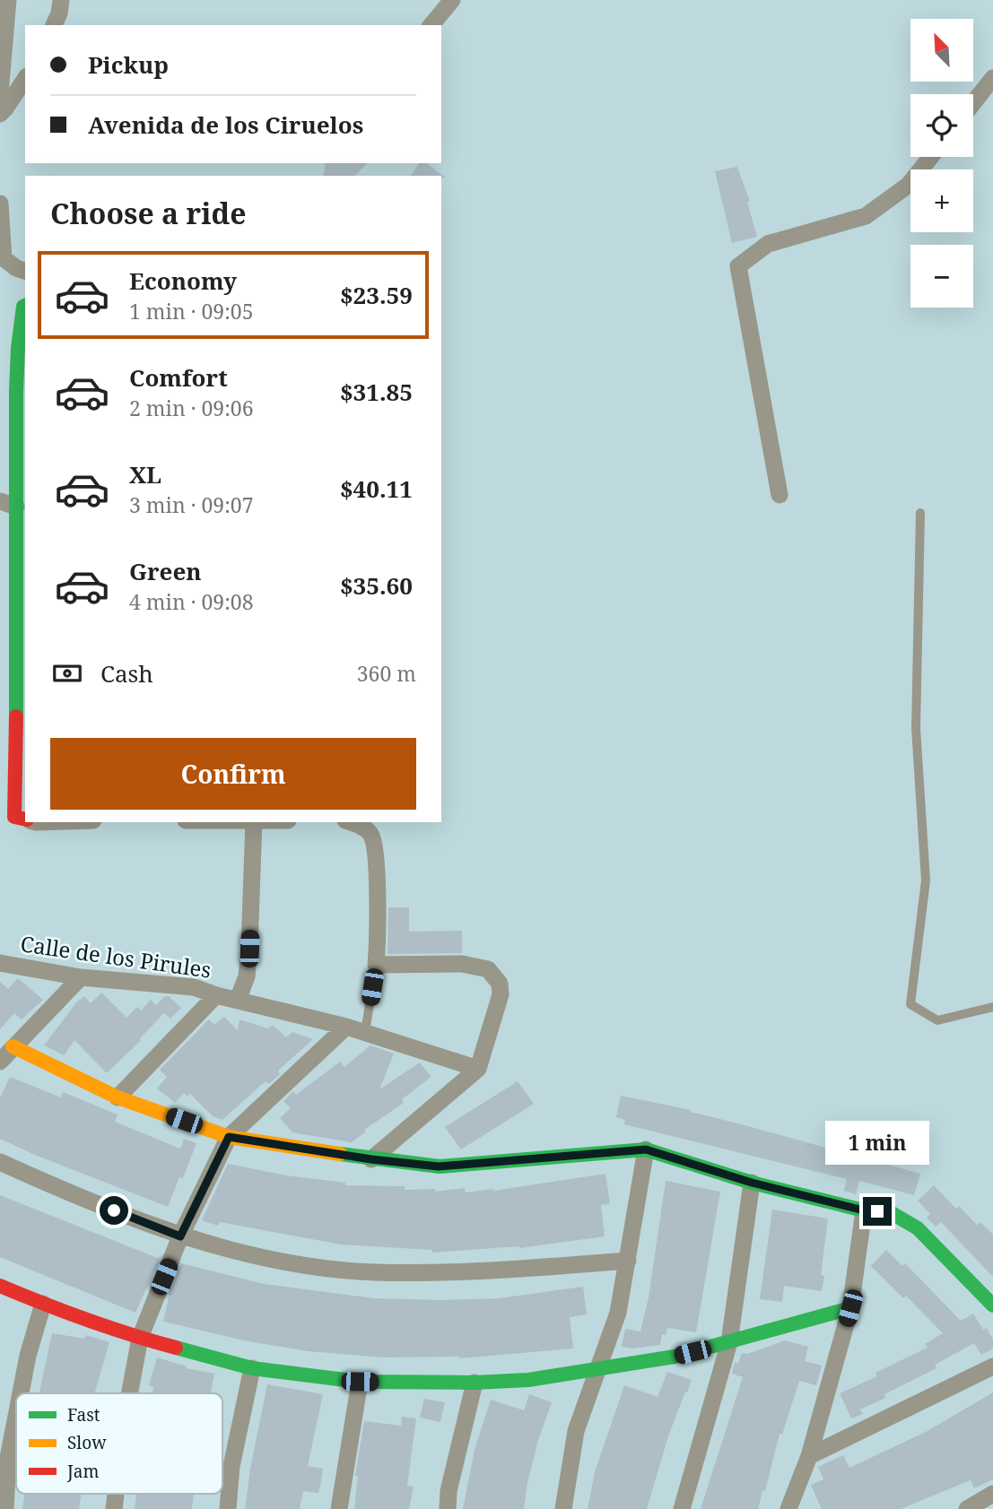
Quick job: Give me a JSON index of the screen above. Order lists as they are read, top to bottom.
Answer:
{
  "streets": {
    "street": ["Calle de los Pirules"]
  },
  "legend": ["Fast", "Slow", "Jam"],
  "north": "top left",
  "page": {
    "map_buttons": ["+", "−"],
    "banner": ["Pickup", "Avenida de los Ciruelos"],
    "heading": "Choose a ride",
    "list": [
      {
        "name": "Economy",
        "note": "1 min · 09:05",
        "value": "$23.59"
      },
      {
        "name": "Comfort",
        "note": "2 min · 09:06",
        "value": "$31.85"
      },
      {
        "name": "XL",
        "note": "3 min · 09:07",
        "value": "$40.11"
      },
      {
        "name": "Green",
        "note": "4 min · 09:08",
        "value": "$35.60"
      }
    ],
    "pay": ["Cash", "360 m"],
    "buttons": "Confirm",
    "bubble": "1 min"
  }
}
